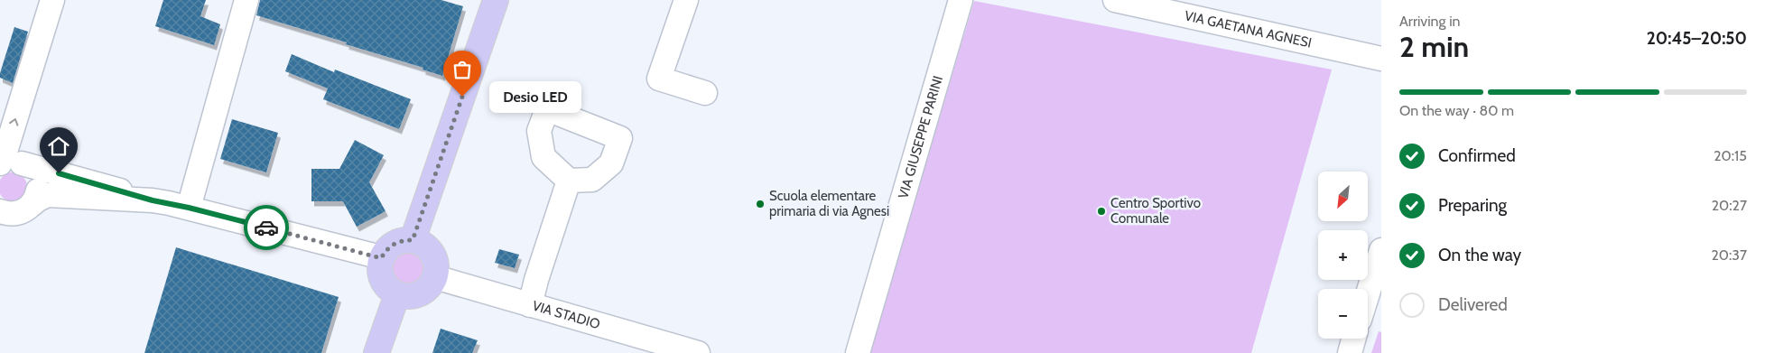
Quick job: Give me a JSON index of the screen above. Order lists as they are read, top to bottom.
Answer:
{
  "streets": {
    "street": ["VIA GAETANA AGNESI", "VIA GIUSEPPE PARINI", "VIA STADIO"]
  },
  "places": ["Desio LED", "Scuola elementare primaria di via Agnesi", "Centro Sportivo Comunale"],
  "north": "bottom left",
  "page": {
    "heading": ["2 min", "Arriving in", "20:45–20:50"],
    "bar": "On the way · 80 m",
    "bubble": "Desio LED",
    "list": [
      ["Confirmed", "20:15"],
      ["Preparing", "20:27"],
      ["On the way", "20:37"],
      "Delivered"
    ],
    "map_buttons": ["+", "−"]
  }
}
